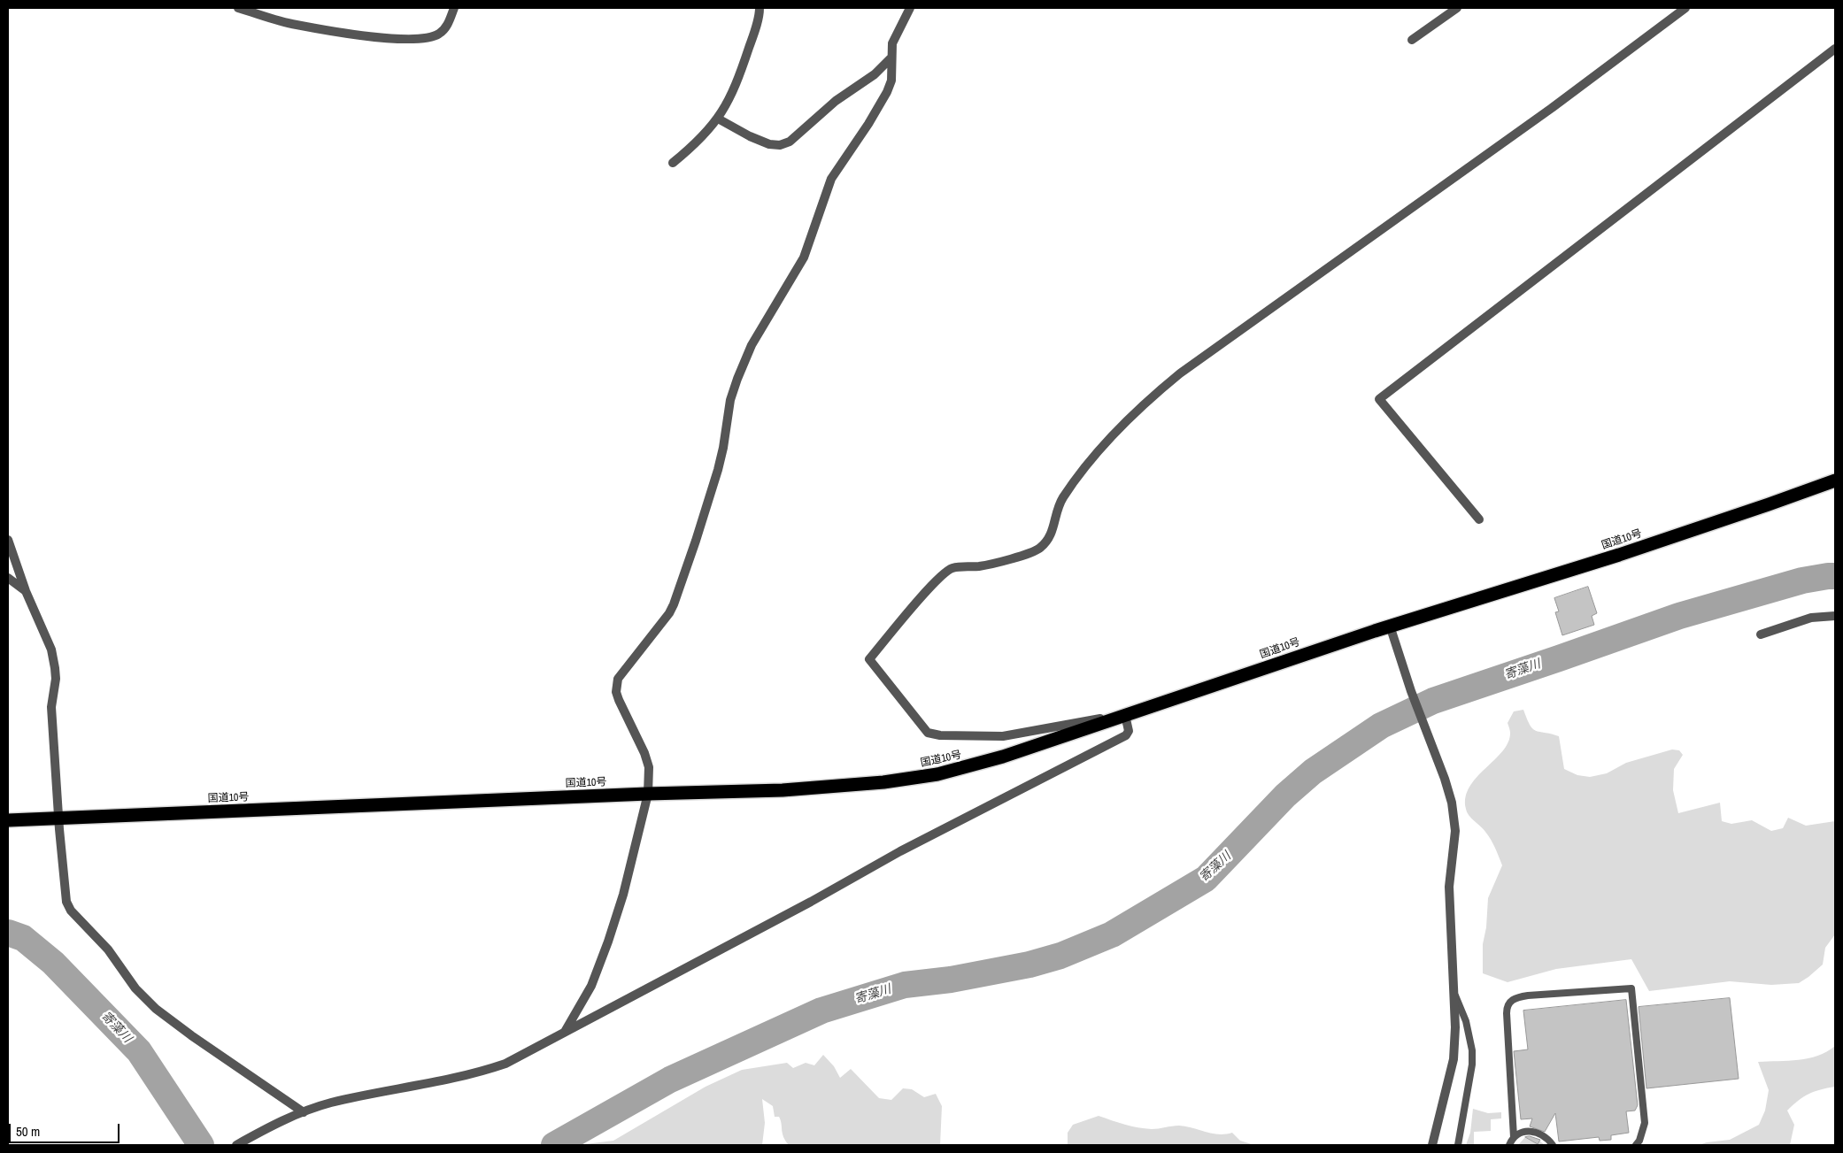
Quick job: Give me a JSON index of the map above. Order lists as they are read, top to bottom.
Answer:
{
  "streets": {
    "highway": ["国道10号"]
  },
  "water": ["寄藻川"],
  "scale_bar": "50 m"
}
